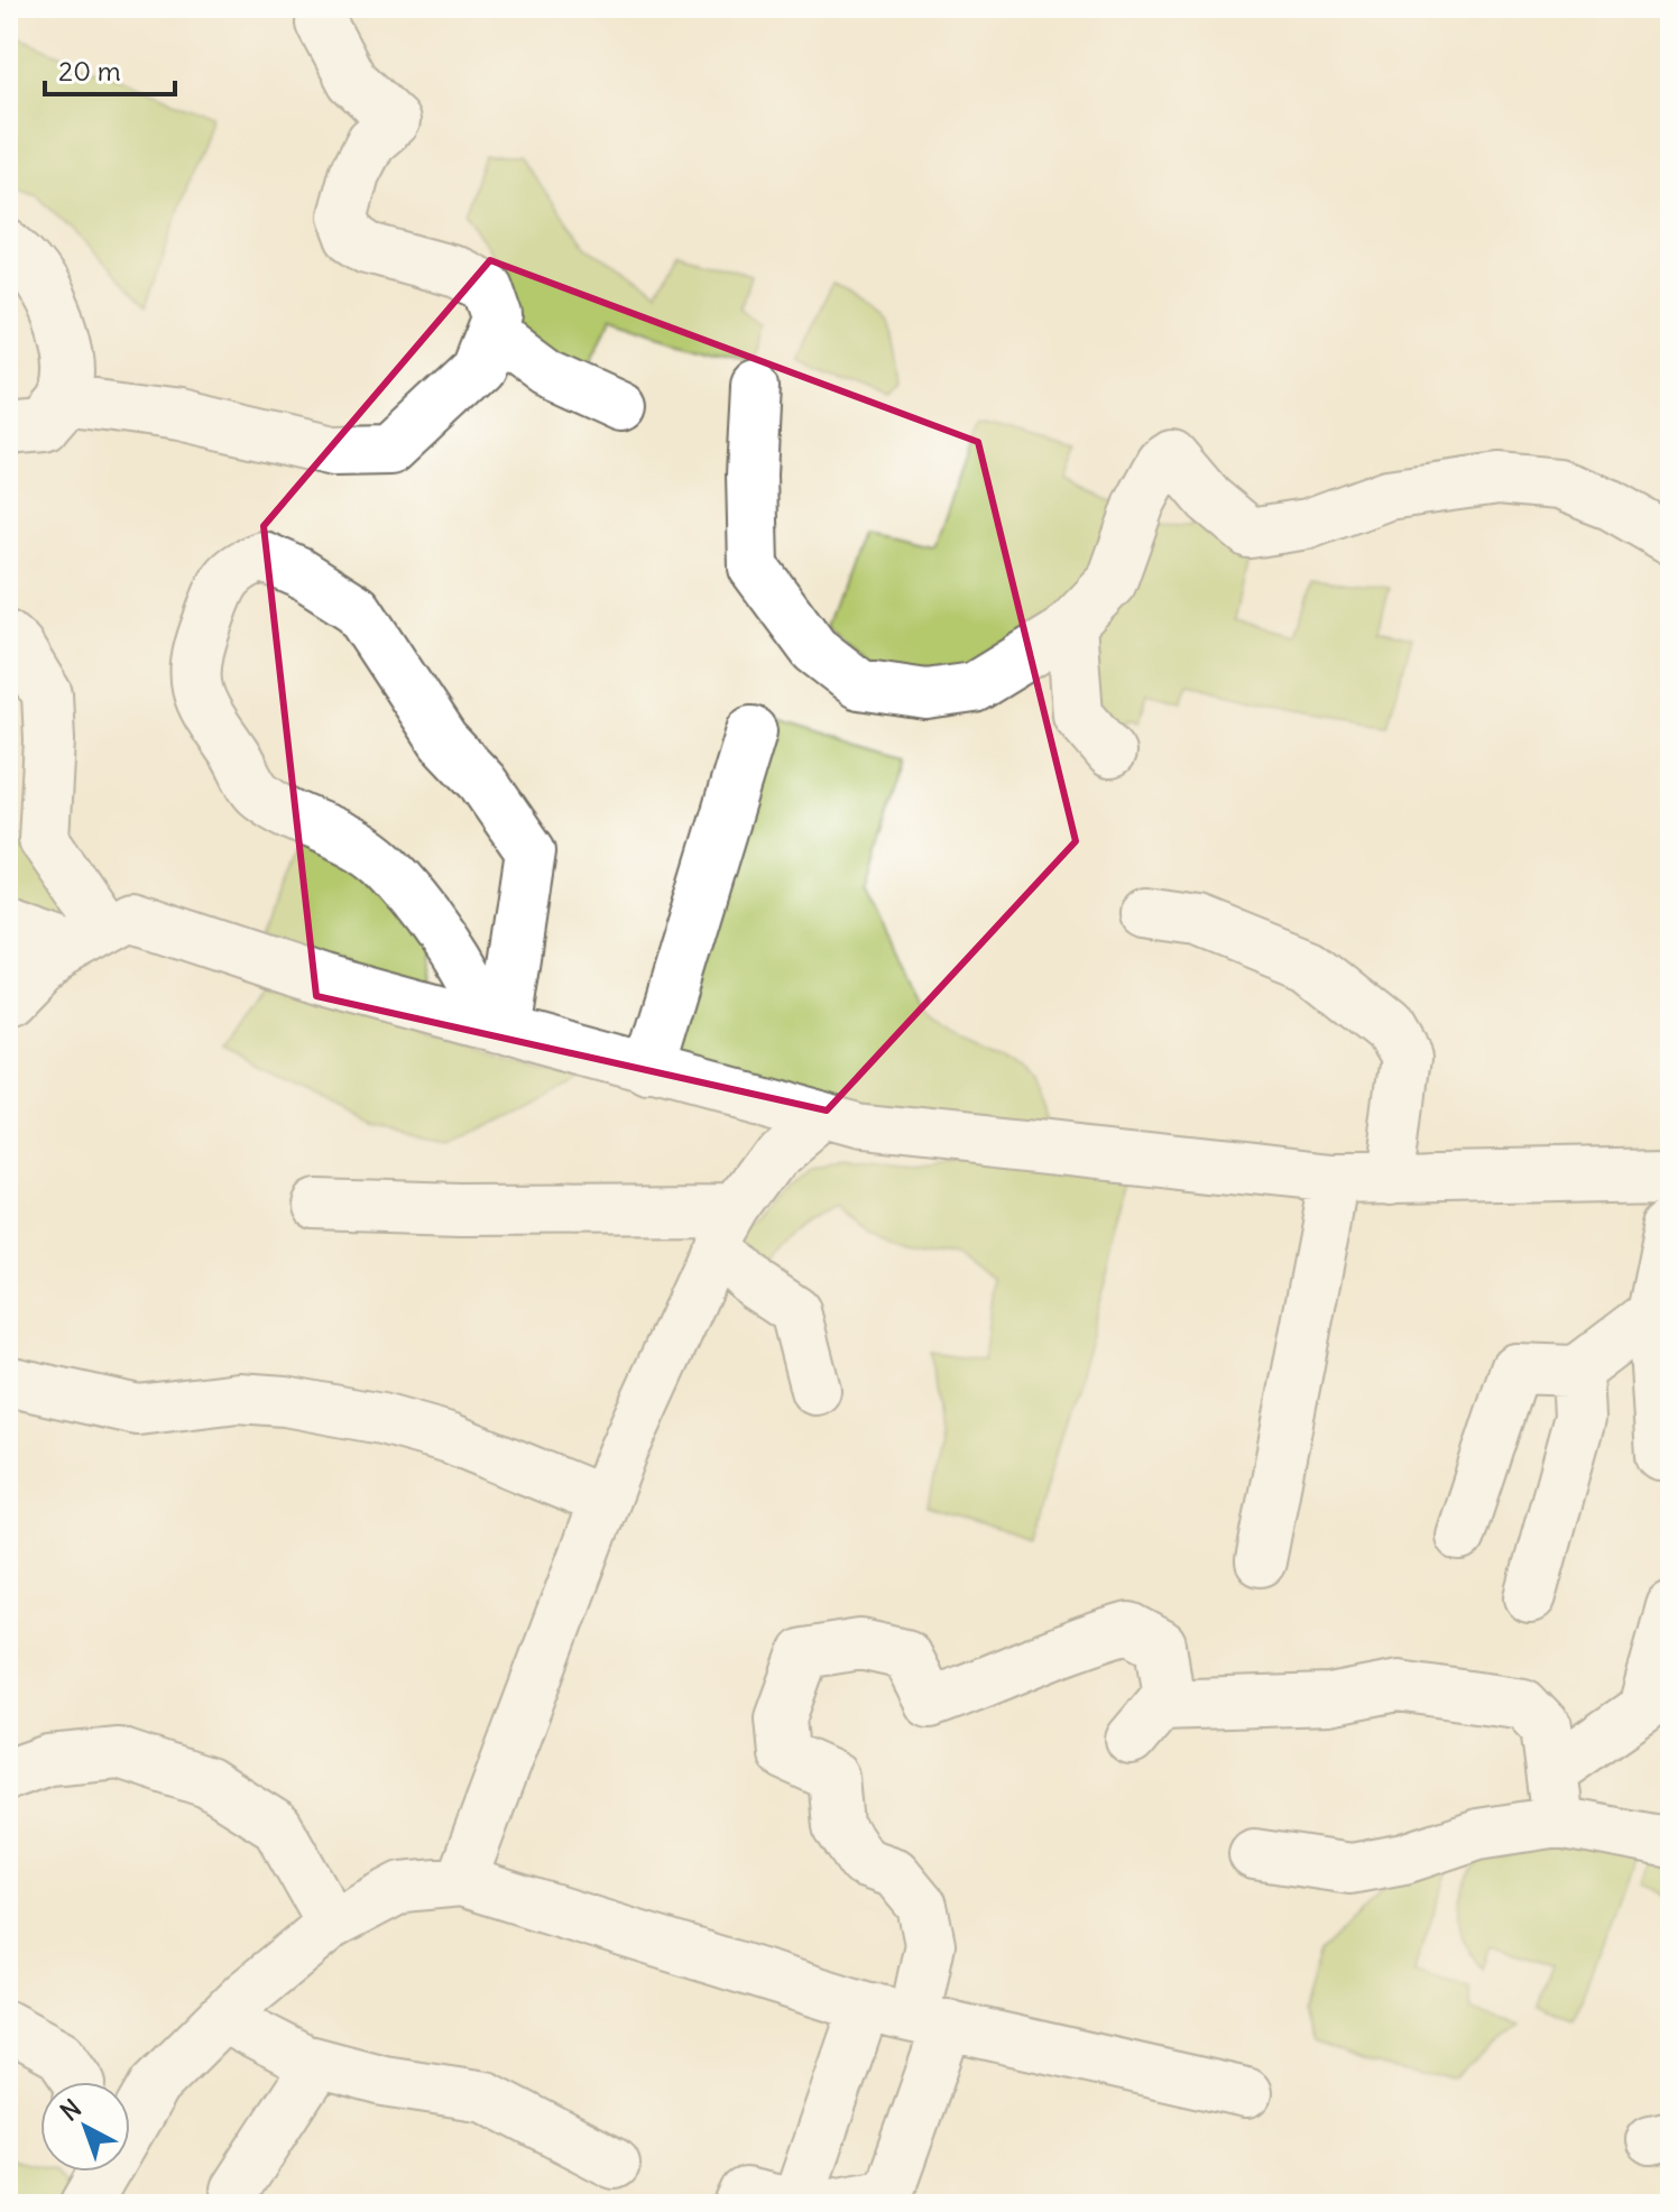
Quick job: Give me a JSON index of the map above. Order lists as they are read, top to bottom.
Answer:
{
  "scale_bar": "20 m",
  "north": "top left"
}
